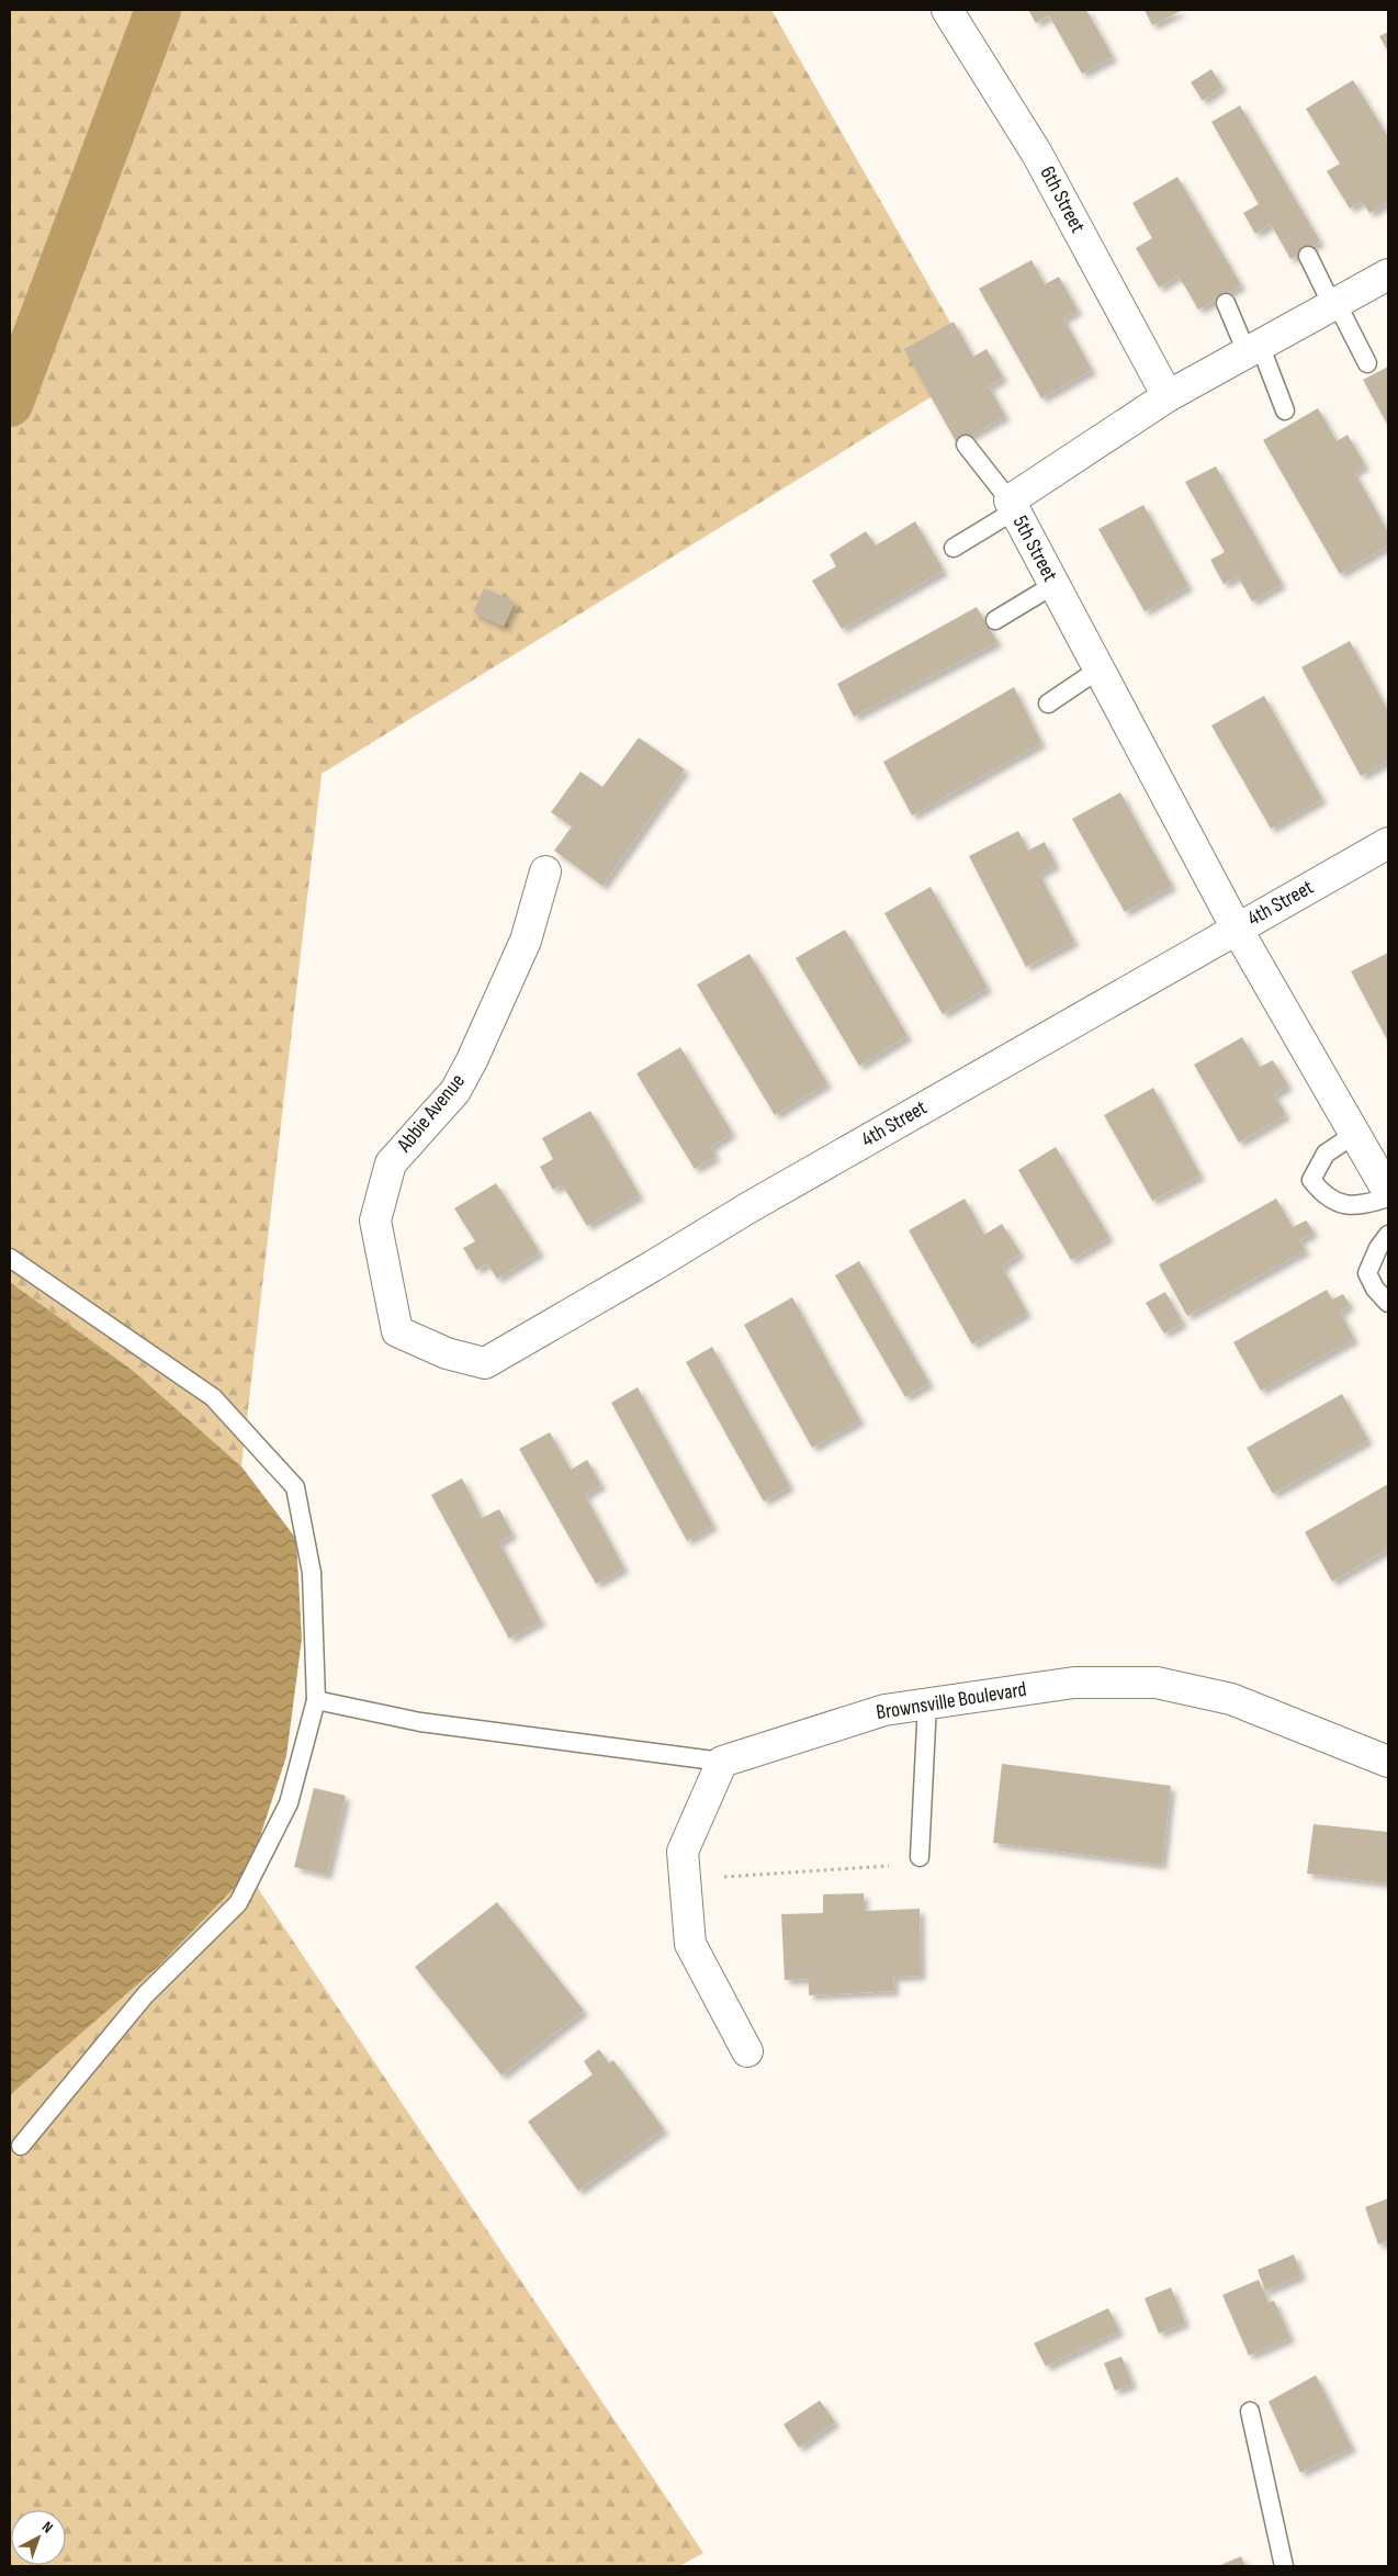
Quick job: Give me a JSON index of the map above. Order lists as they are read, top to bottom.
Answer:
{
  "streets": {
    "street": [
      "6th Street",
      "5th Street",
      "4th Street",
      "Abbie Avenue",
      "Brownsville Boulevard"
    ]
  },
  "crossings": [
    ["6th Street", "5th Street"],
    ["5th Street", "4th Street"],
    ["4th Street", "Abbie Avenue"]
  ],
  "north": "top right"
}
